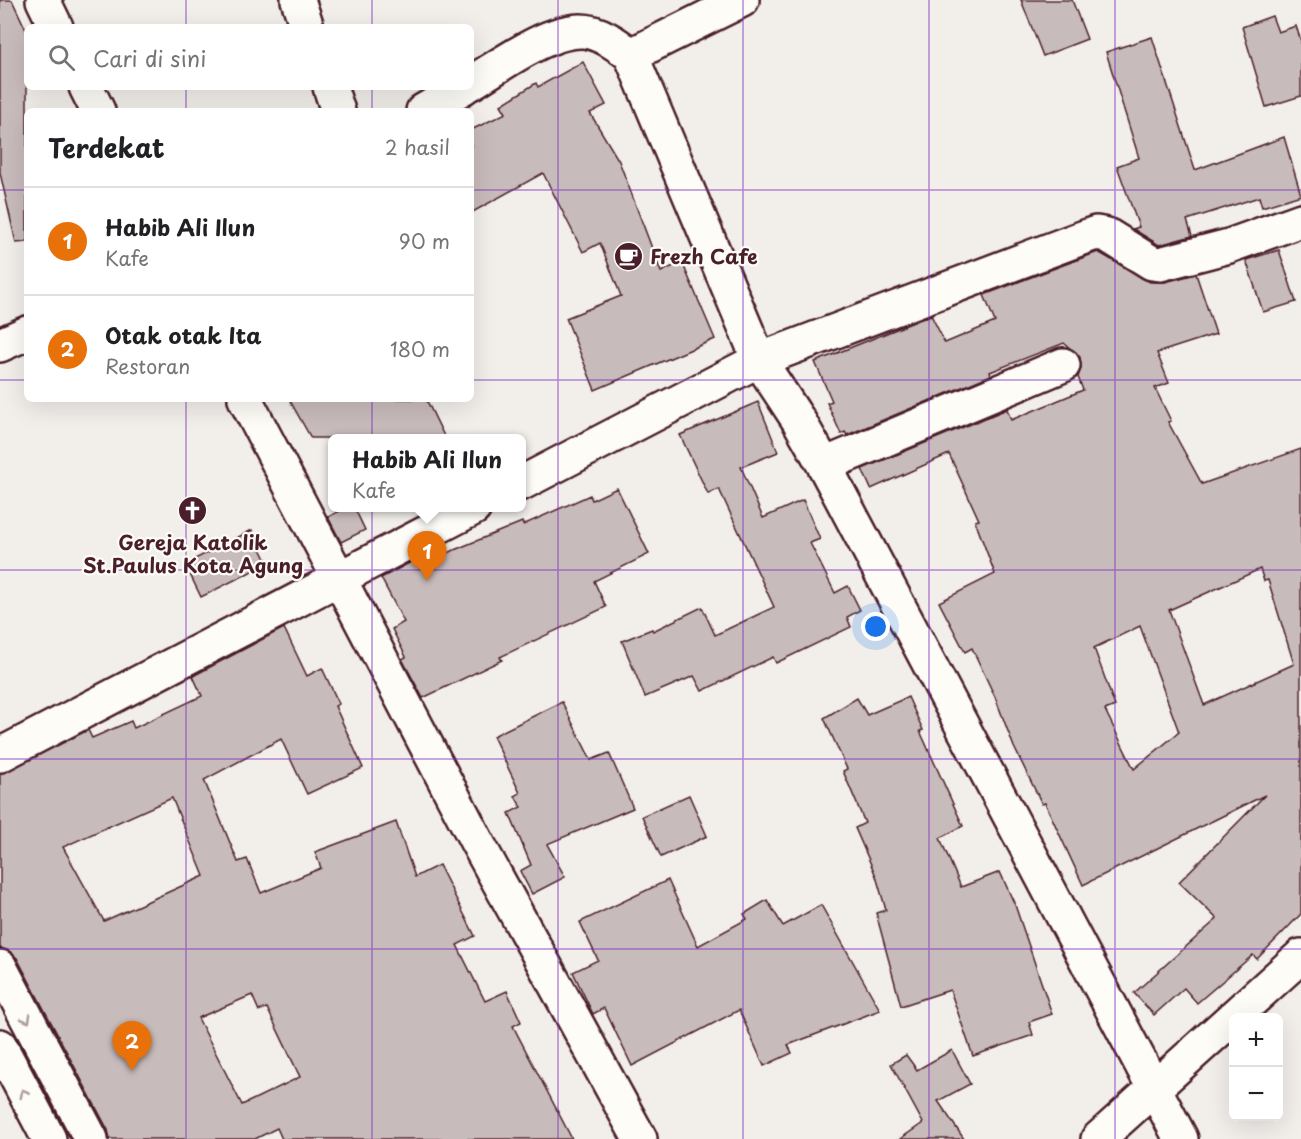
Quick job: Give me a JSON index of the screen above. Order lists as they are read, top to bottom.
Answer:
{
  "places": {
    "cafe": ["Frezh Cafe"],
    "church": ["Gereja Katolik St.Paulus Kota Agung"]
  },
  "page": {
    "search": "Cari di sini",
    "heading": ["Terdekat", "2 hasil"],
    "list": [
      {
        "mark": "1",
        "name": "Habib Ali Ilun",
        "note": "Kafe",
        "value": "90 m"
      },
      {
        "mark": "2",
        "name": "Otak otak Ita",
        "note": "Restoran",
        "value": "180 m"
      }
    ],
    "popup": ["Habib Ali Ilun", "Kafe"],
    "pins": ["1", "2"],
    "map_buttons": ["+", "−"]
  }
}
